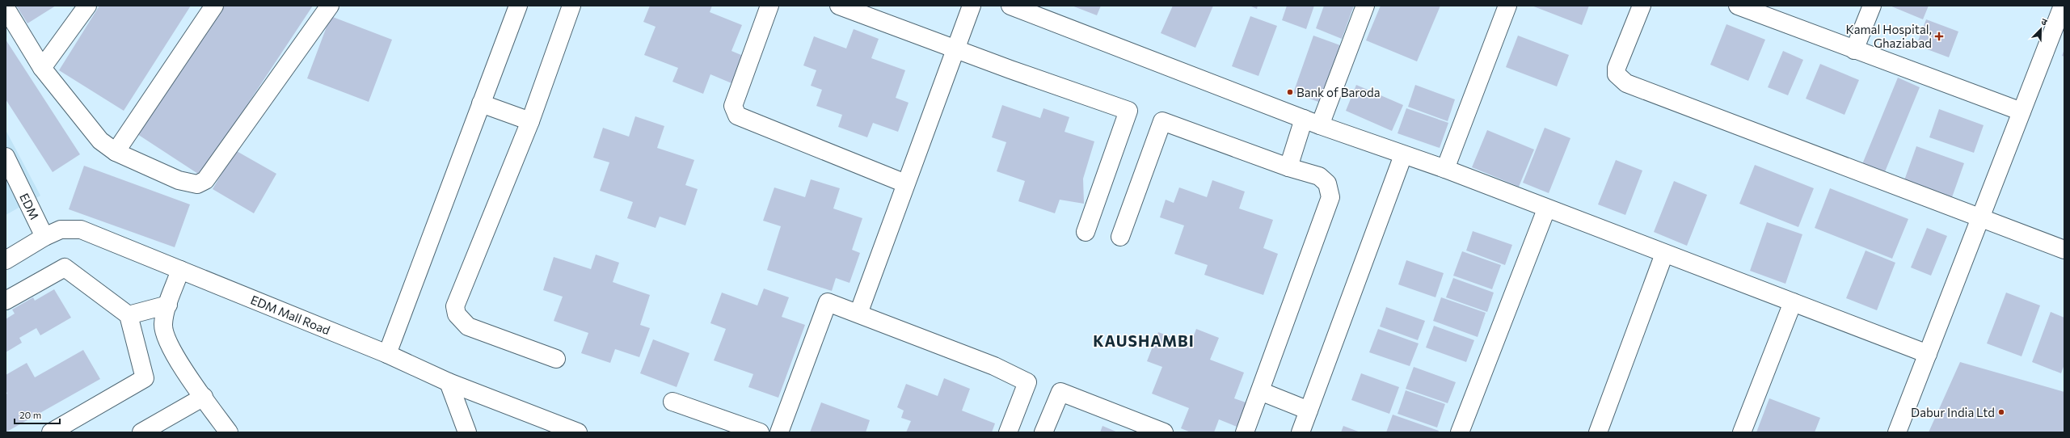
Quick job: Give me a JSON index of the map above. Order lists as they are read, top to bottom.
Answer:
{
  "streets": {
    "street": ["EDM", "EDM Mall Road"]
  },
  "crossings": [
    ["EDM", "EDM Mall Road"]
  ],
  "districts": ["KAUSHAMBI"],
  "places": {
    "health": ["Kamal Hospital, Ghaziabad"],
    "other": ["Bank of Baroda", "Dabur India Ltd"]
  },
  "scale_bar": "20 m",
  "north": "top right"
}
